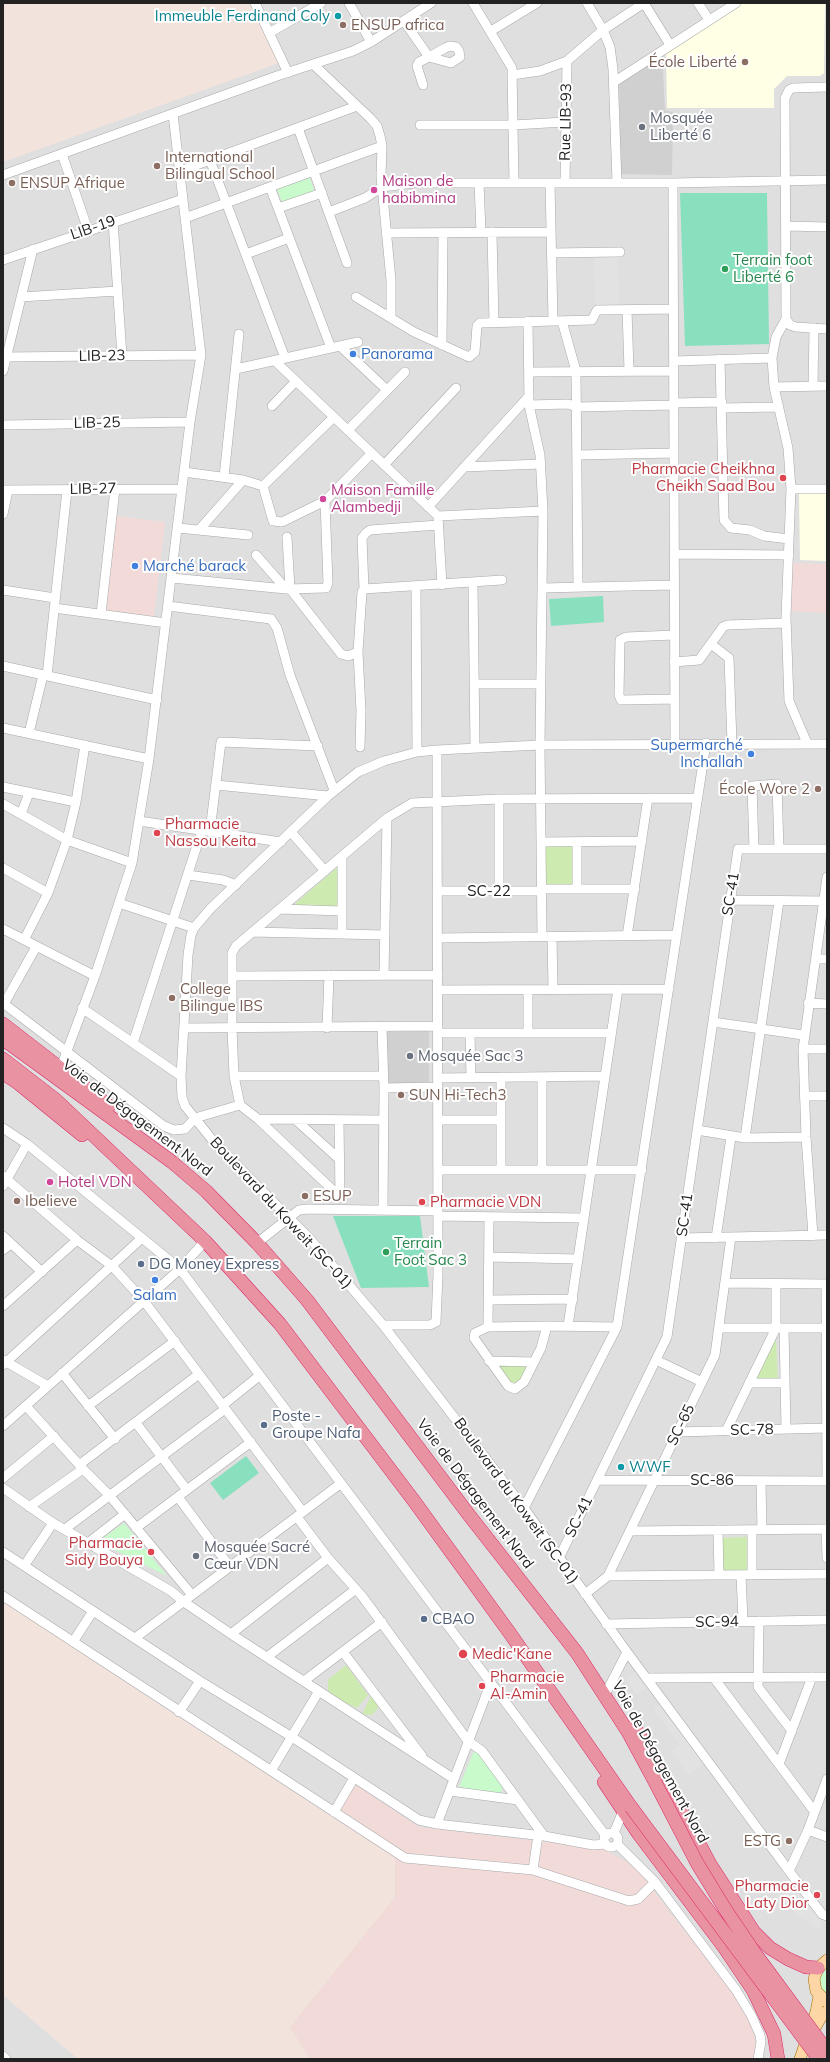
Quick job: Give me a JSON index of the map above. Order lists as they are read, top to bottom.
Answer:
{
  "streets": {
    "highway": ["Voie de Dégagement Nord"],
    "street": [
      "Rue LIB-93",
      "LIB-19",
      "LIB-23",
      "LIB-25",
      "LIB-27",
      "SC-22",
      "SC-41",
      "Boulevard du Koweit (SC-01)",
      "SC-65",
      "SC-78",
      "SC-86",
      "SC-94"
    ]
  },
  "crossings": [
    ["SC-41", "Boulevard du Koweit (SC-01)"],
    ["SC-41", "SC-86"],
    ["Boulevard du Koweit (SC-01)", "SC-65"],
    ["Boulevard du Koweit (SC-01)", "SC-94"],
    ["SC-65", "SC-78"],
    ["SC-65", "SC-86"]
  ],
  "places": [
    "Immeuble Ferdinand Coly",
    "ENSUP africa",
    "École Liberté",
    "Mosquée Liberté 6",
    "International Bilingual School",
    "ENSUP Afrique",
    "Maison de habibmina",
    "Terrain foot Liberté 6",
    "Panorama",
    "Pharmacie Cheikhna Cheikh Saad Bou",
    "Maison Famille Alambedji",
    "Marché barack",
    "Supermarché Inchallah",
    "École Wore 2",
    "Pharmacie Nassou Keita",
    "College Bilingue IBS",
    "Mosquée Sac 3",
    "SUN Hi-Tech3",
    "Hotel VDN",
    "ESUP",
    "Ibelieve",
    "Pharmacie VDN",
    "Terrain Foot Sac 3",
    "DG Money Express",
    "Salam",
    "Poste - Groupe Nafa",
    "WWF",
    "Pharmacie Sidy Bouya",
    "Mosquée Sacré Cœur VDN",
    "CBAO",
    "Medic'Kane",
    "Pharmacie Al-Amin",
    "ESTG",
    "Pharmacie Laty Dior"
  ]
}
